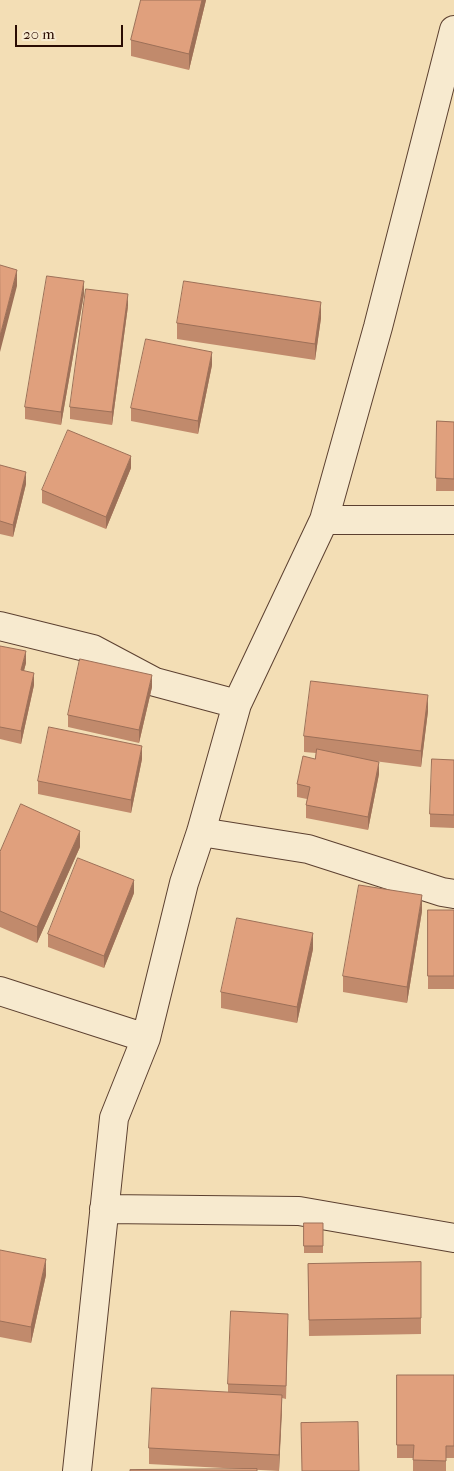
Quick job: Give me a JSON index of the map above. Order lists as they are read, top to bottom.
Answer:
{
  "scale_bar": "20 m"
}
